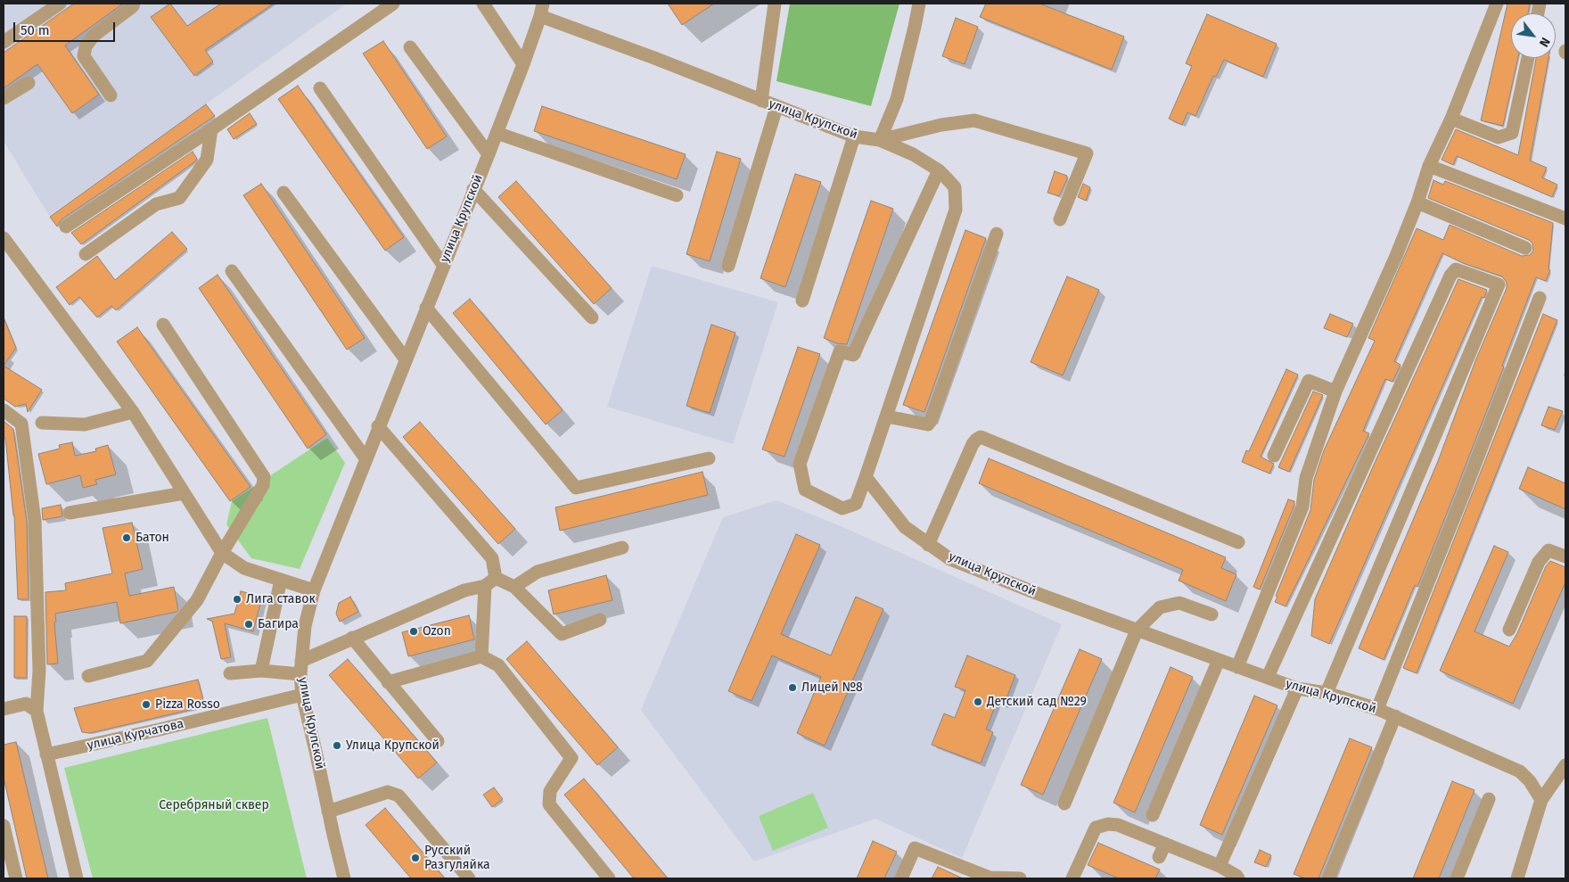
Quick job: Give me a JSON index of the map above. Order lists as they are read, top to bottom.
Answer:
{
  "streets": {
    "street": ["улица Крупской", "улица Курчатова"]
  },
  "crossings": [
    ["улица Крупской", "улица Курчатова"]
  ],
  "parks": ["Серебряный сквер"],
  "places": [
    "Батон",
    "Лига ставок",
    "Багира",
    "Ozon",
    "Лицей №8",
    "Детский сад №29",
    "Pizza Rosso",
    "Улица Крупской",
    "Русский Разгуляйка"
  ],
  "scale_bar": "50 m",
  "north": "bottom right"
}
